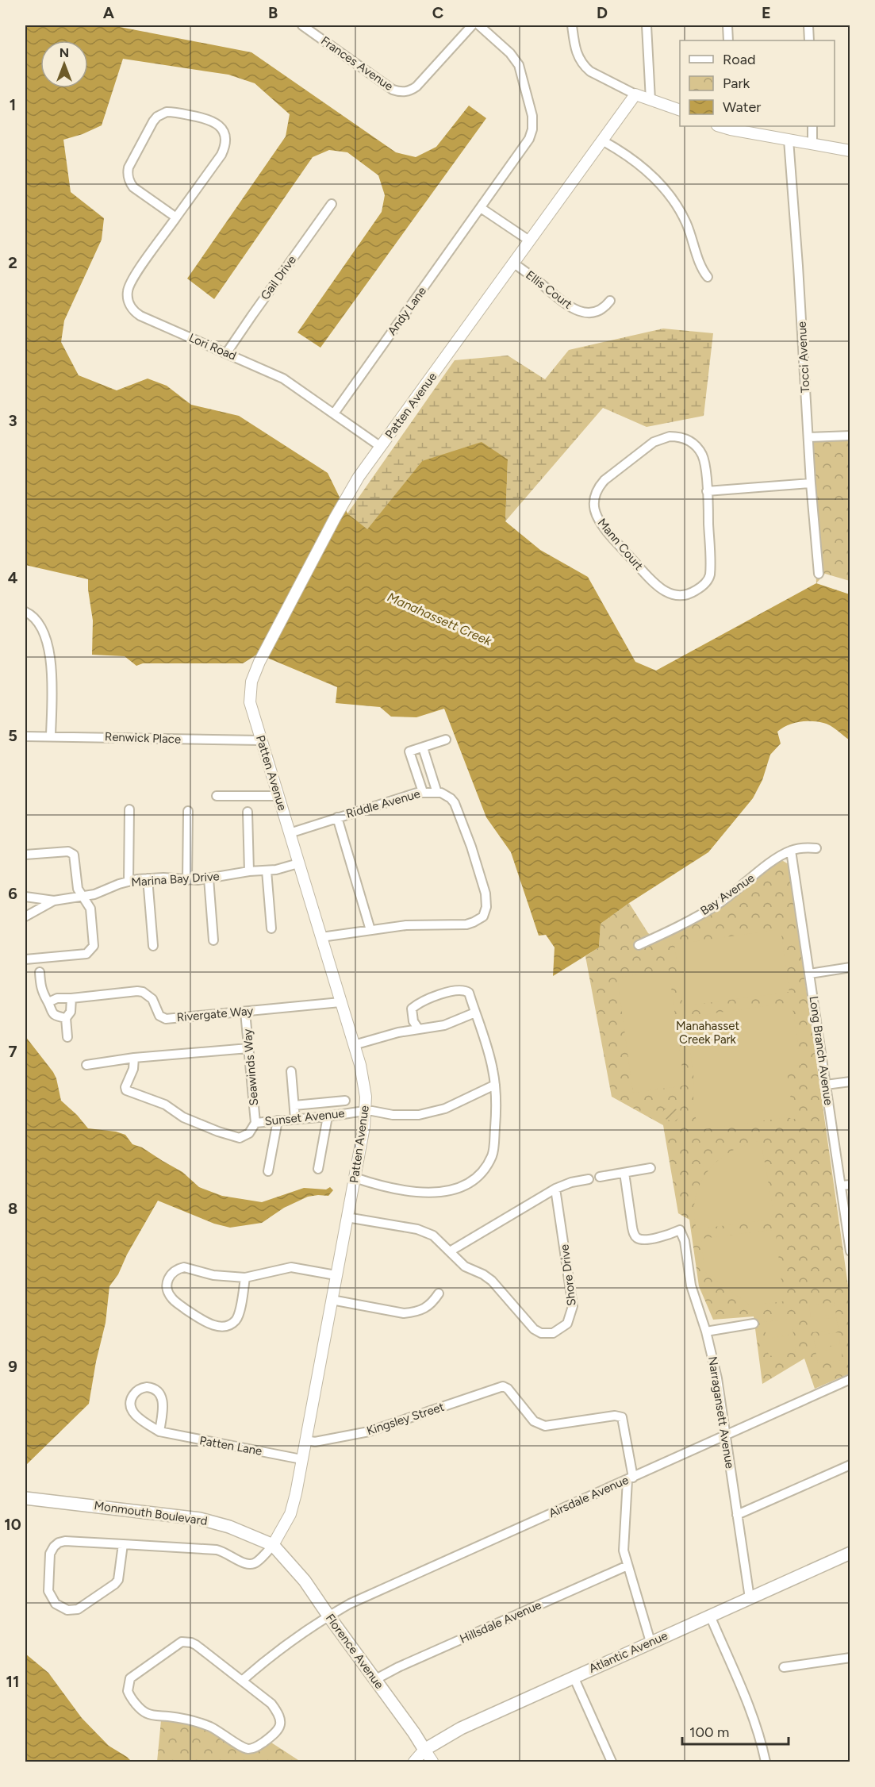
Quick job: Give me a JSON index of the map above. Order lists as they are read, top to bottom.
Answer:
{
  "streets": {
    "main road": ["Monmouth Boulevard", "Florence Avenue", "Atlantic Avenue"],
    "street": [
      "Frances Avenue",
      "Gail Drive",
      "Ellis Court",
      "Andy Lane",
      "Lori Road",
      "Tocci Avenue",
      "Patten Avenue",
      "Mann Court",
      "Renwick Place",
      "Riddle Avenue",
      "Marina Bay Drive",
      "Bay Avenue",
      "Rivergate Way",
      "Long Branch Avenue",
      "Seawinds Way",
      "Sunset Avenue",
      "Shore Drive",
      "Narragansett Avenue",
      "Kingsley Street",
      "Patten Lane",
      "Airsdale Avenue",
      "Hillsdale Avenue"
    ]
  },
  "crossings": [
    ["Gail Drive", "Lori Road"],
    ["Ellis Court", "Patten Avenue"],
    ["Andy Lane", "Lori Road"],
    ["Lori Road", "Patten Avenue"],
    ["Patten Avenue", "Renwick Place"],
    ["Patten Avenue", "Riddle Avenue"],
    ["Patten Avenue", "Marina Bay Drive"],
    ["Patten Avenue", "Rivergate Way"],
    ["Patten Avenue", "Sunset Avenue"],
    ["Patten Avenue", "Shore Drive"],
    ["Patten Avenue", "Kingsley Street"],
    ["Patten Avenue", "Patten Lane"],
    ["Patten Avenue", "Monmouth Boulevard"],
    ["Patten Avenue", "Florence Avenue"],
    ["Bay Avenue", "Long Branch Avenue"],
    ["Rivergate Way", "Seawinds Way"],
    ["Seawinds Way", "Sunset Avenue"],
    ["Narragansett Avenue", "Airsdale Avenue"],
    ["Narragansett Avenue", "Atlantic Avenue"],
    ["Kingsley Street", "Airsdale Avenue"],
    ["Airsdale Avenue", "Florence Avenue"],
    ["Monmouth Boulevard", "Florence Avenue"],
    ["Hillsdale Avenue", "Florence Avenue"],
    ["Florence Avenue", "Atlantic Avenue"]
  ],
  "water": ["Manahassett Creek"],
  "parks": ["Manahasset Creek Park"],
  "legend": ["Road", "Park", "Water"],
  "scale_bar": "100 m",
  "north": "top",
  "grid": {
    "columns": [
      "A",
      "B",
      "C",
      "D",
      "E"
    ],
    "rows": [
      "1",
      "2",
      "3",
      "4",
      "5",
      "6",
      "7",
      "8",
      "9",
      "10",
      "11"
    ]
  }
}
